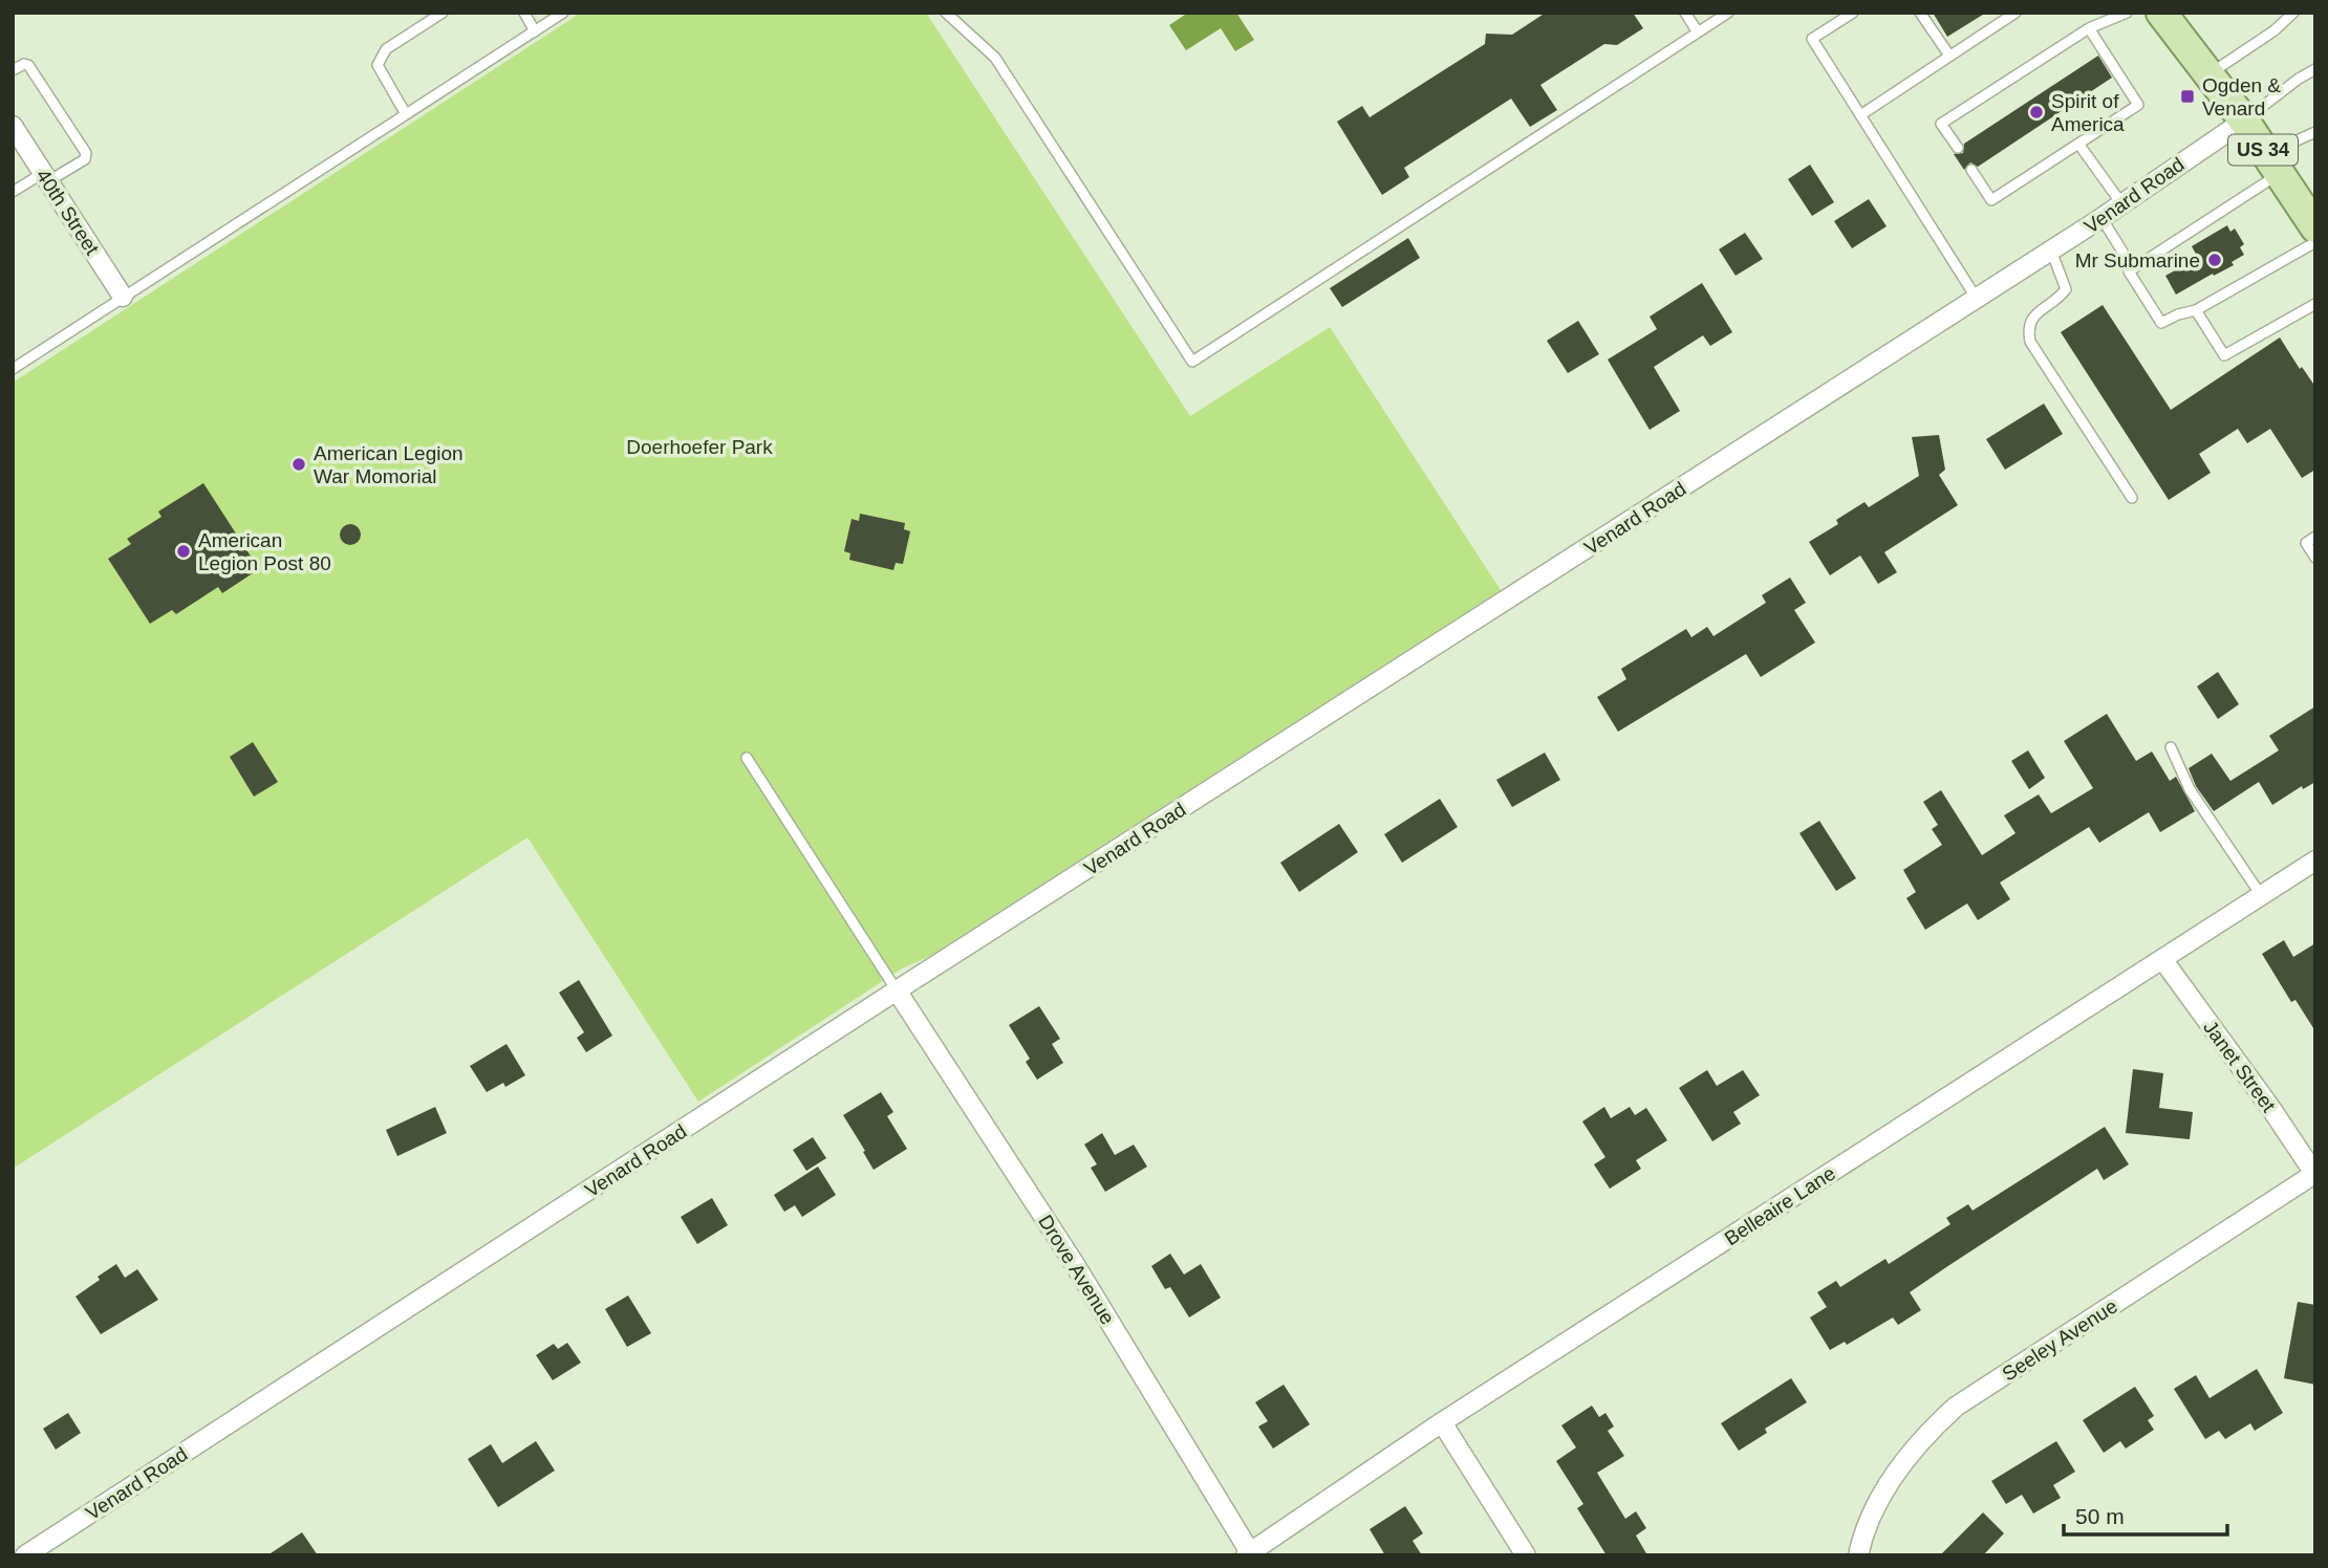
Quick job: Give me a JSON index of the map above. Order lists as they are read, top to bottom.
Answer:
{
  "streets": {
    "main road": ["US 34"],
    "street": [
      "Venard Road",
      "40th Street",
      "Janet Street",
      "Belleaire Lane",
      "Drove Avenue",
      "Seeley Avenue"
    ]
  },
  "crossings": [
    ["US 34", "Venard Road"],
    ["Venard Road", "Drove Avenue"],
    ["Janet Street", "Belleaire Lane"],
    ["Janet Street", "Seeley Avenue"],
    ["Belleaire Lane", "Drove Avenue"]
  ],
  "parks": ["Doerhoefer Park"],
  "places": {
    "transit": ["Ogden & Venard"],
    "other": [
      "Spirit of America",
      "Mr Submarine",
      "American Legion War Momorial",
      "American Legion Post 80"
    ]
  },
  "scale_bar": "50 m"
}
